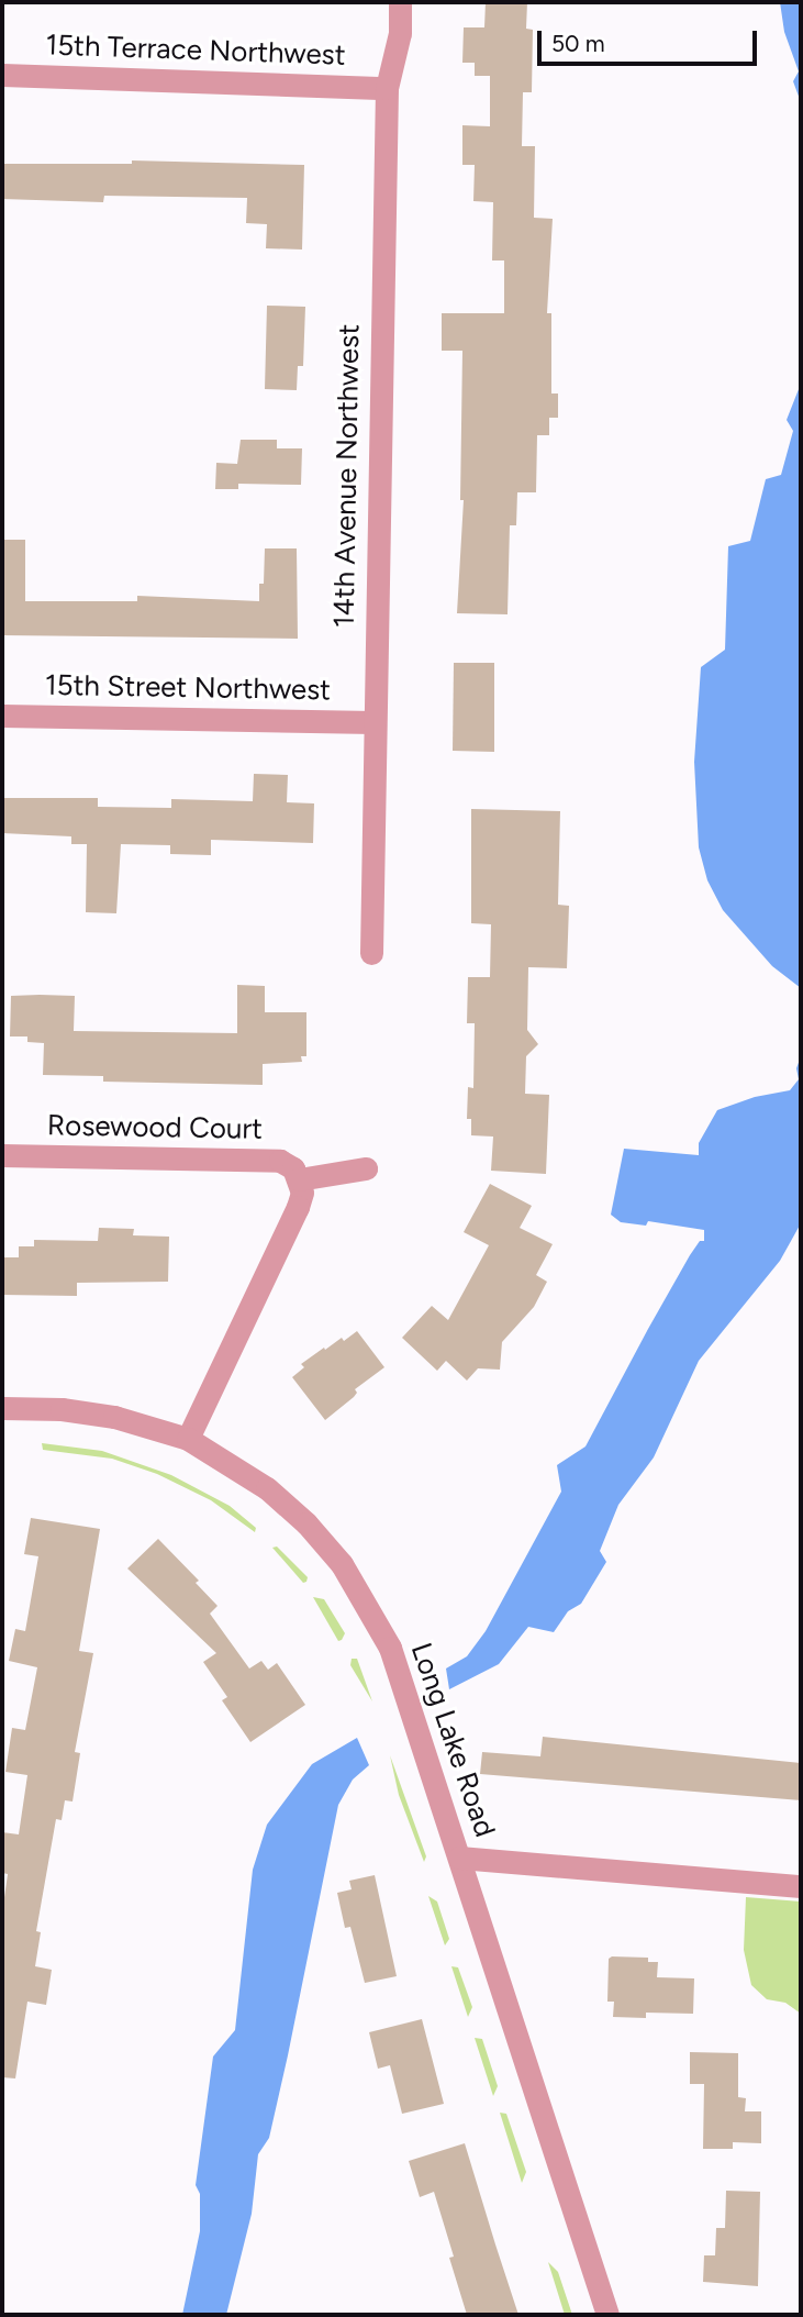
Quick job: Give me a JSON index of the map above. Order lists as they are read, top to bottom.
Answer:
{
  "streets": {
    "street": [
      "15th Terrace Northwest",
      "14th Avenue Northwest",
      "15th Street Northwest",
      "Rosewood Court",
      "Long Lake Road"
    ]
  },
  "crossings": [
    ["15th Terrace Northwest", "14th Avenue Northwest"],
    ["14th Avenue Northwest", "15th Street Northwest"]
  ],
  "scale_bar": "50 m"
}
